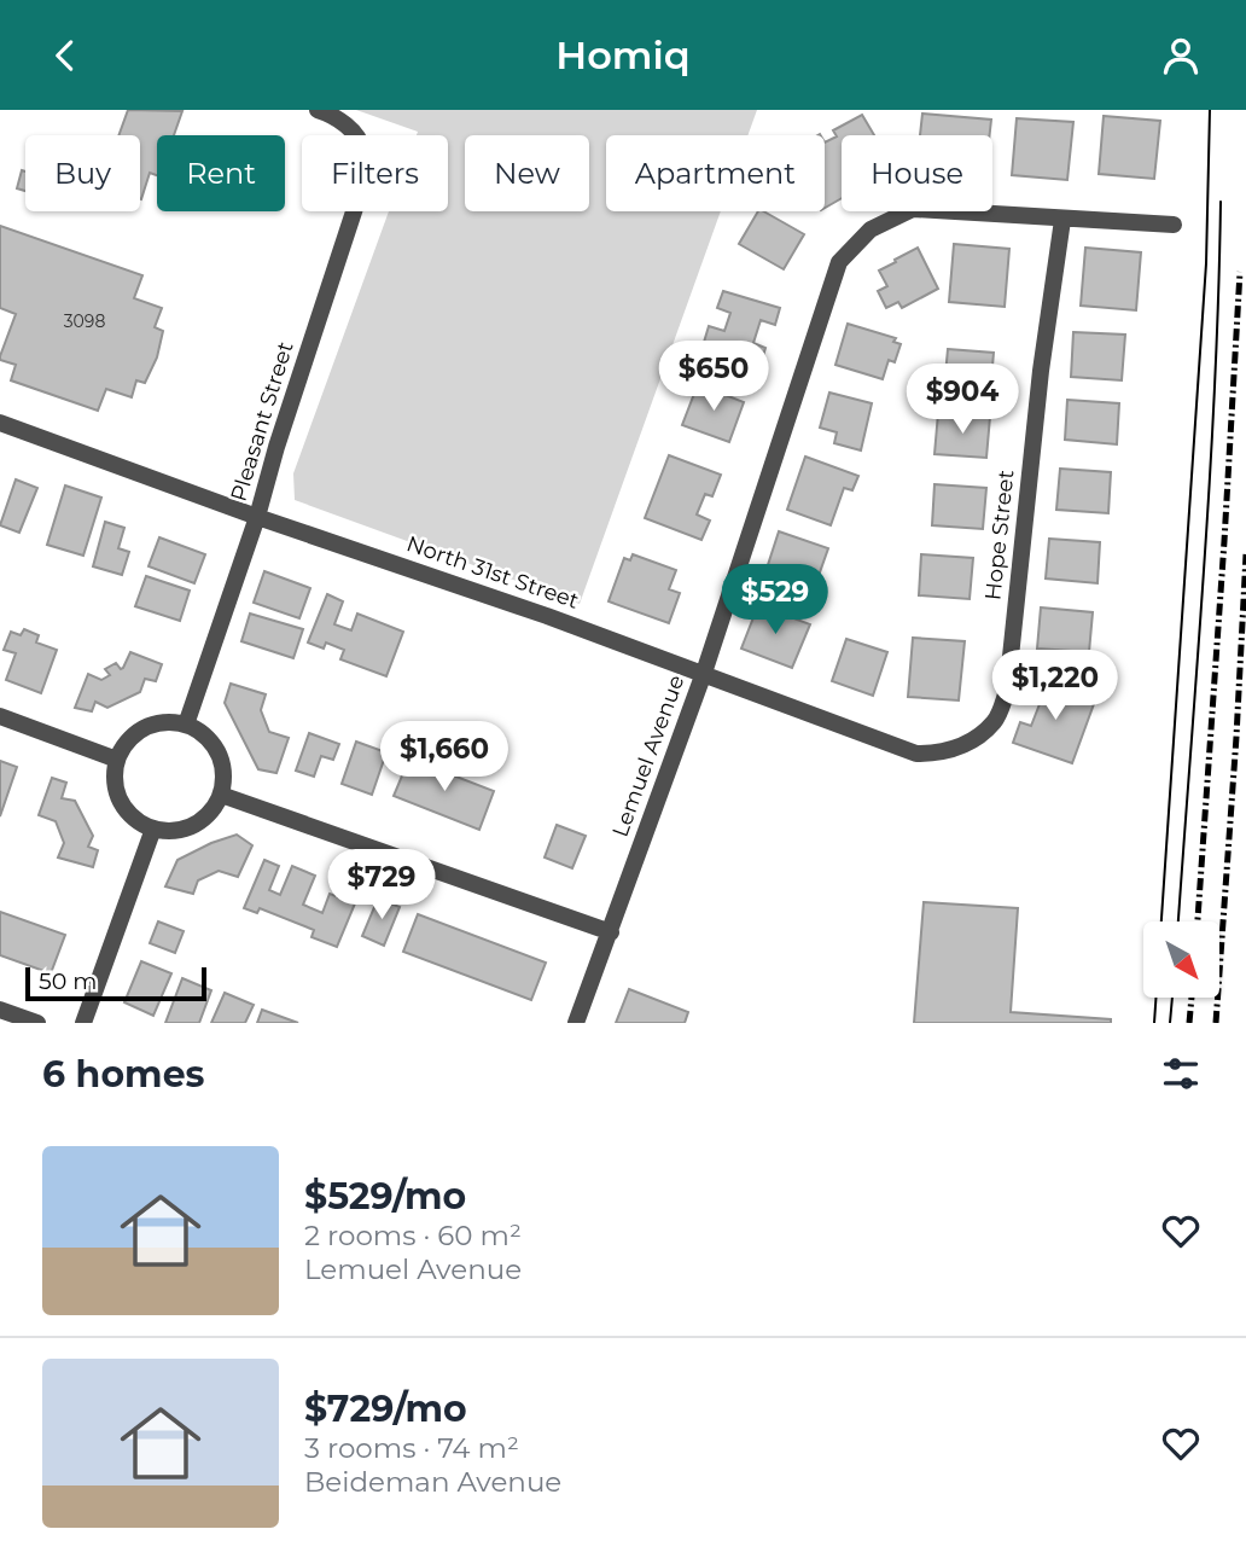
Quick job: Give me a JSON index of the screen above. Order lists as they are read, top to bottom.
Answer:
{
  "streets": {
    "street": [
      "Pleasant Street",
      "Hope Street",
      "North 31st Street",
      "Lemuel Avenue"
    ]
  },
  "crossings": [
    ["Pleasant Street", "North 31st Street"],
    ["Hope Street", "North 31st Street"],
    ["Hope Street", "Lemuel Avenue"],
    ["North 31st Street", "Lemuel Avenue"]
  ],
  "house_numbers": ["3098"],
  "scale_bar": "50 m",
  "north": "bottom right",
  "page": {
    "header": "Homiq",
    "chip": [
      "Buy",
      "Rent",
      "Filters",
      "New",
      "Apartment",
      "House"
    ],
    "price": [
      "$650",
      "$904",
      "$529",
      "$1,220",
      "$1,660",
      "$729"
    ],
    "scale": "50 m",
    "heading": "6 homes",
    "list": [
      {
        "name": "$529/mo",
        "note": "2 rooms · 60 m² · Lemuel Avenue"
      },
      {
        "name": "$729/mo",
        "note": "3 rooms · 74 m² · Beideman Avenue"
      }
    ]
  }
}
